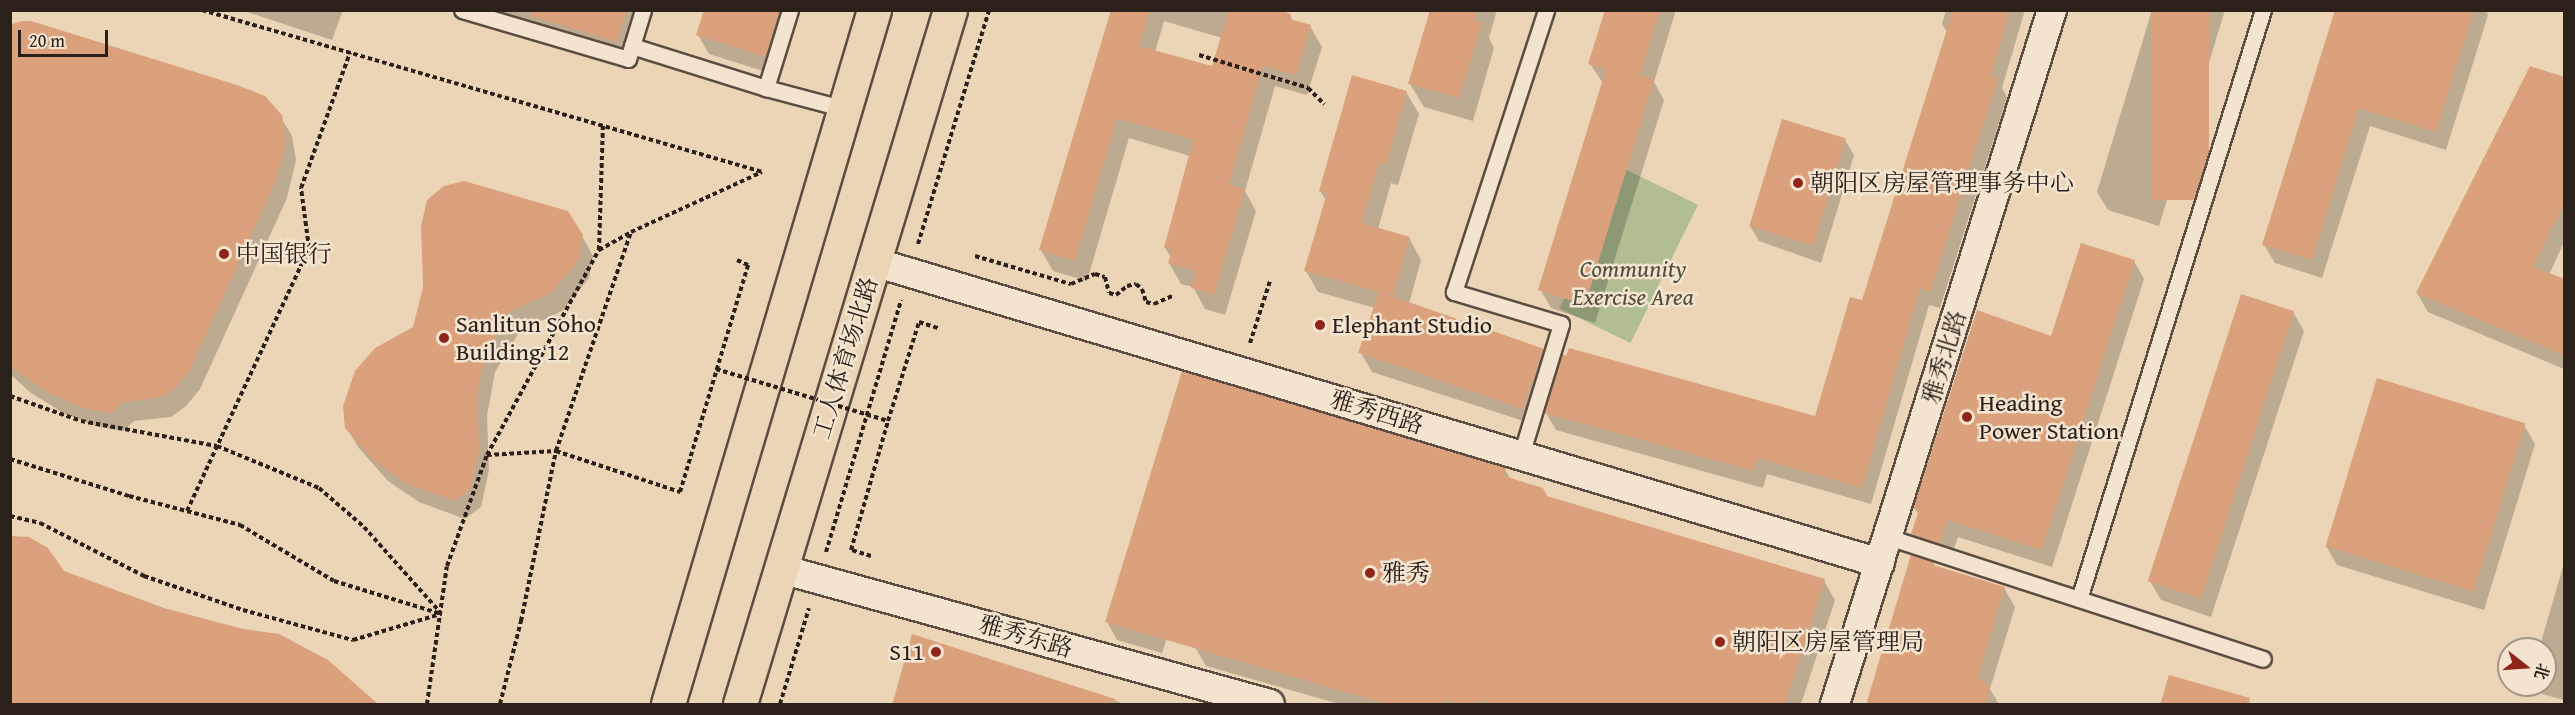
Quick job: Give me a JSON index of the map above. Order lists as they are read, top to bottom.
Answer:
{
  "streets": {
    "main road": ["工人体育场北路"],
    "street": ["雅秀北路", "雅秀西路", "雅秀东路"]
  },
  "crossings": [
    ["雅秀北路", "雅秀西路"],
    ["工人体育场北路", "雅秀西路"],
    ["工人体育场北路", "雅秀东路"]
  ],
  "parks": ["Community Exercise Area"],
  "places": [
    "朝阳区房屋管理事务中心",
    "中国银行",
    "Elephant Studio",
    "Sanlitun Soho Building 12",
    "Heading Power Station",
    "雅秀",
    "朝阳区房屋管理局",
    "S11"
  ],
  "scale_bar": "20 m",
  "north": "right"
}
